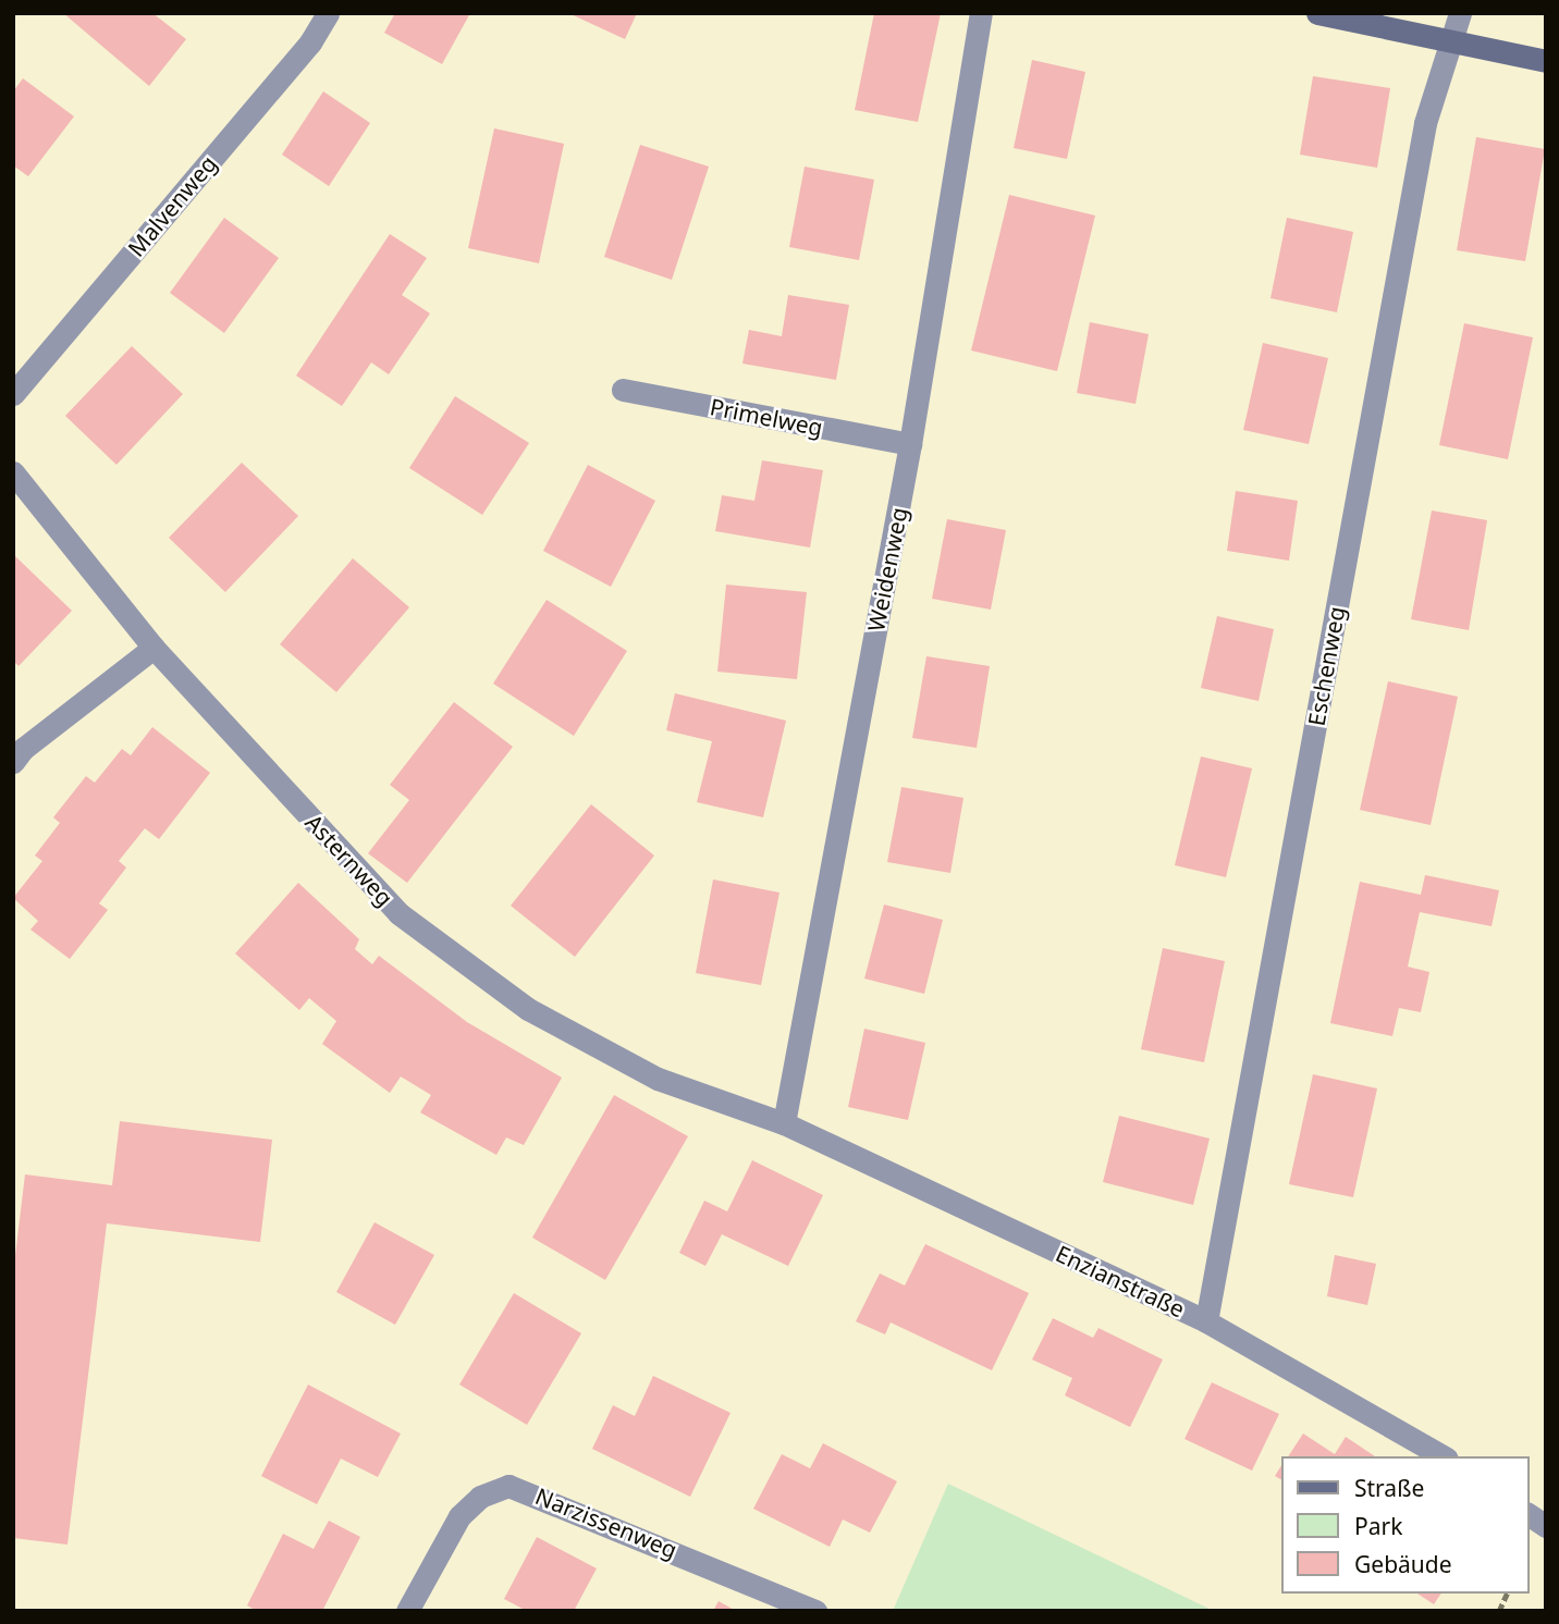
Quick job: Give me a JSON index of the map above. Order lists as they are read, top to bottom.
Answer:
{
  "streets": {
    "street": [
      "Malvenweg",
      "Primelweg",
      "Weidenweg",
      "Eschenweg",
      "Asternweg",
      "Enzianstraße",
      "Narzissenweg"
    ]
  },
  "crossings": [
    ["Primelweg", "Weidenweg"],
    ["Weidenweg", "Asternweg"],
    ["Weidenweg", "Enzianstraße"],
    ["Eschenweg", "Enzianstraße"],
    ["Asternweg", "Enzianstraße"]
  ],
  "legend": ["Straße", "Park", "Gebäude"]
}
